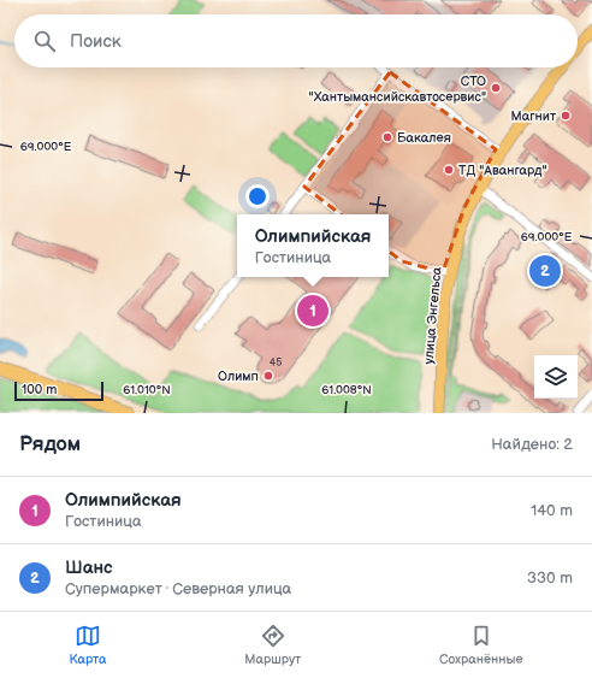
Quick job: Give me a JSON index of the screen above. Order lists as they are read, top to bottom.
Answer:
{
  "streets": {
    "main road": ["улица Энгельса"]
  },
  "places": [
    "СТО \"Хантымансийскавтосервис\"",
    "Магнит",
    "Бакалея",
    "ТД \"Авангард\"",
    "Олимп"
  ],
  "house_numbers": ["45"],
  "scale_bar": "100 m",
  "page": {
    "search": "Поиск",
    "popup": ["Олимпийская", "Гостиница"],
    "pins": ["2", "1"],
    "scale": "100 m",
    "heading": ["Рядом", "Найдено: 2"],
    "list": [
      {
        "mark": "1",
        "name": "Олимпийская",
        "note": "Гостиница",
        "value": "140 m"
      },
      {
        "mark": "2",
        "name": "Шанс",
        "note": "Супермаркет · Северная улица",
        "value": "330 m"
      }
    ],
    "nav": ["Карта", "Маршрут", "Сохранённые"]
  },
  "coordinates": ["69.000°E", "61.010°N", "61.008°N"]
}
